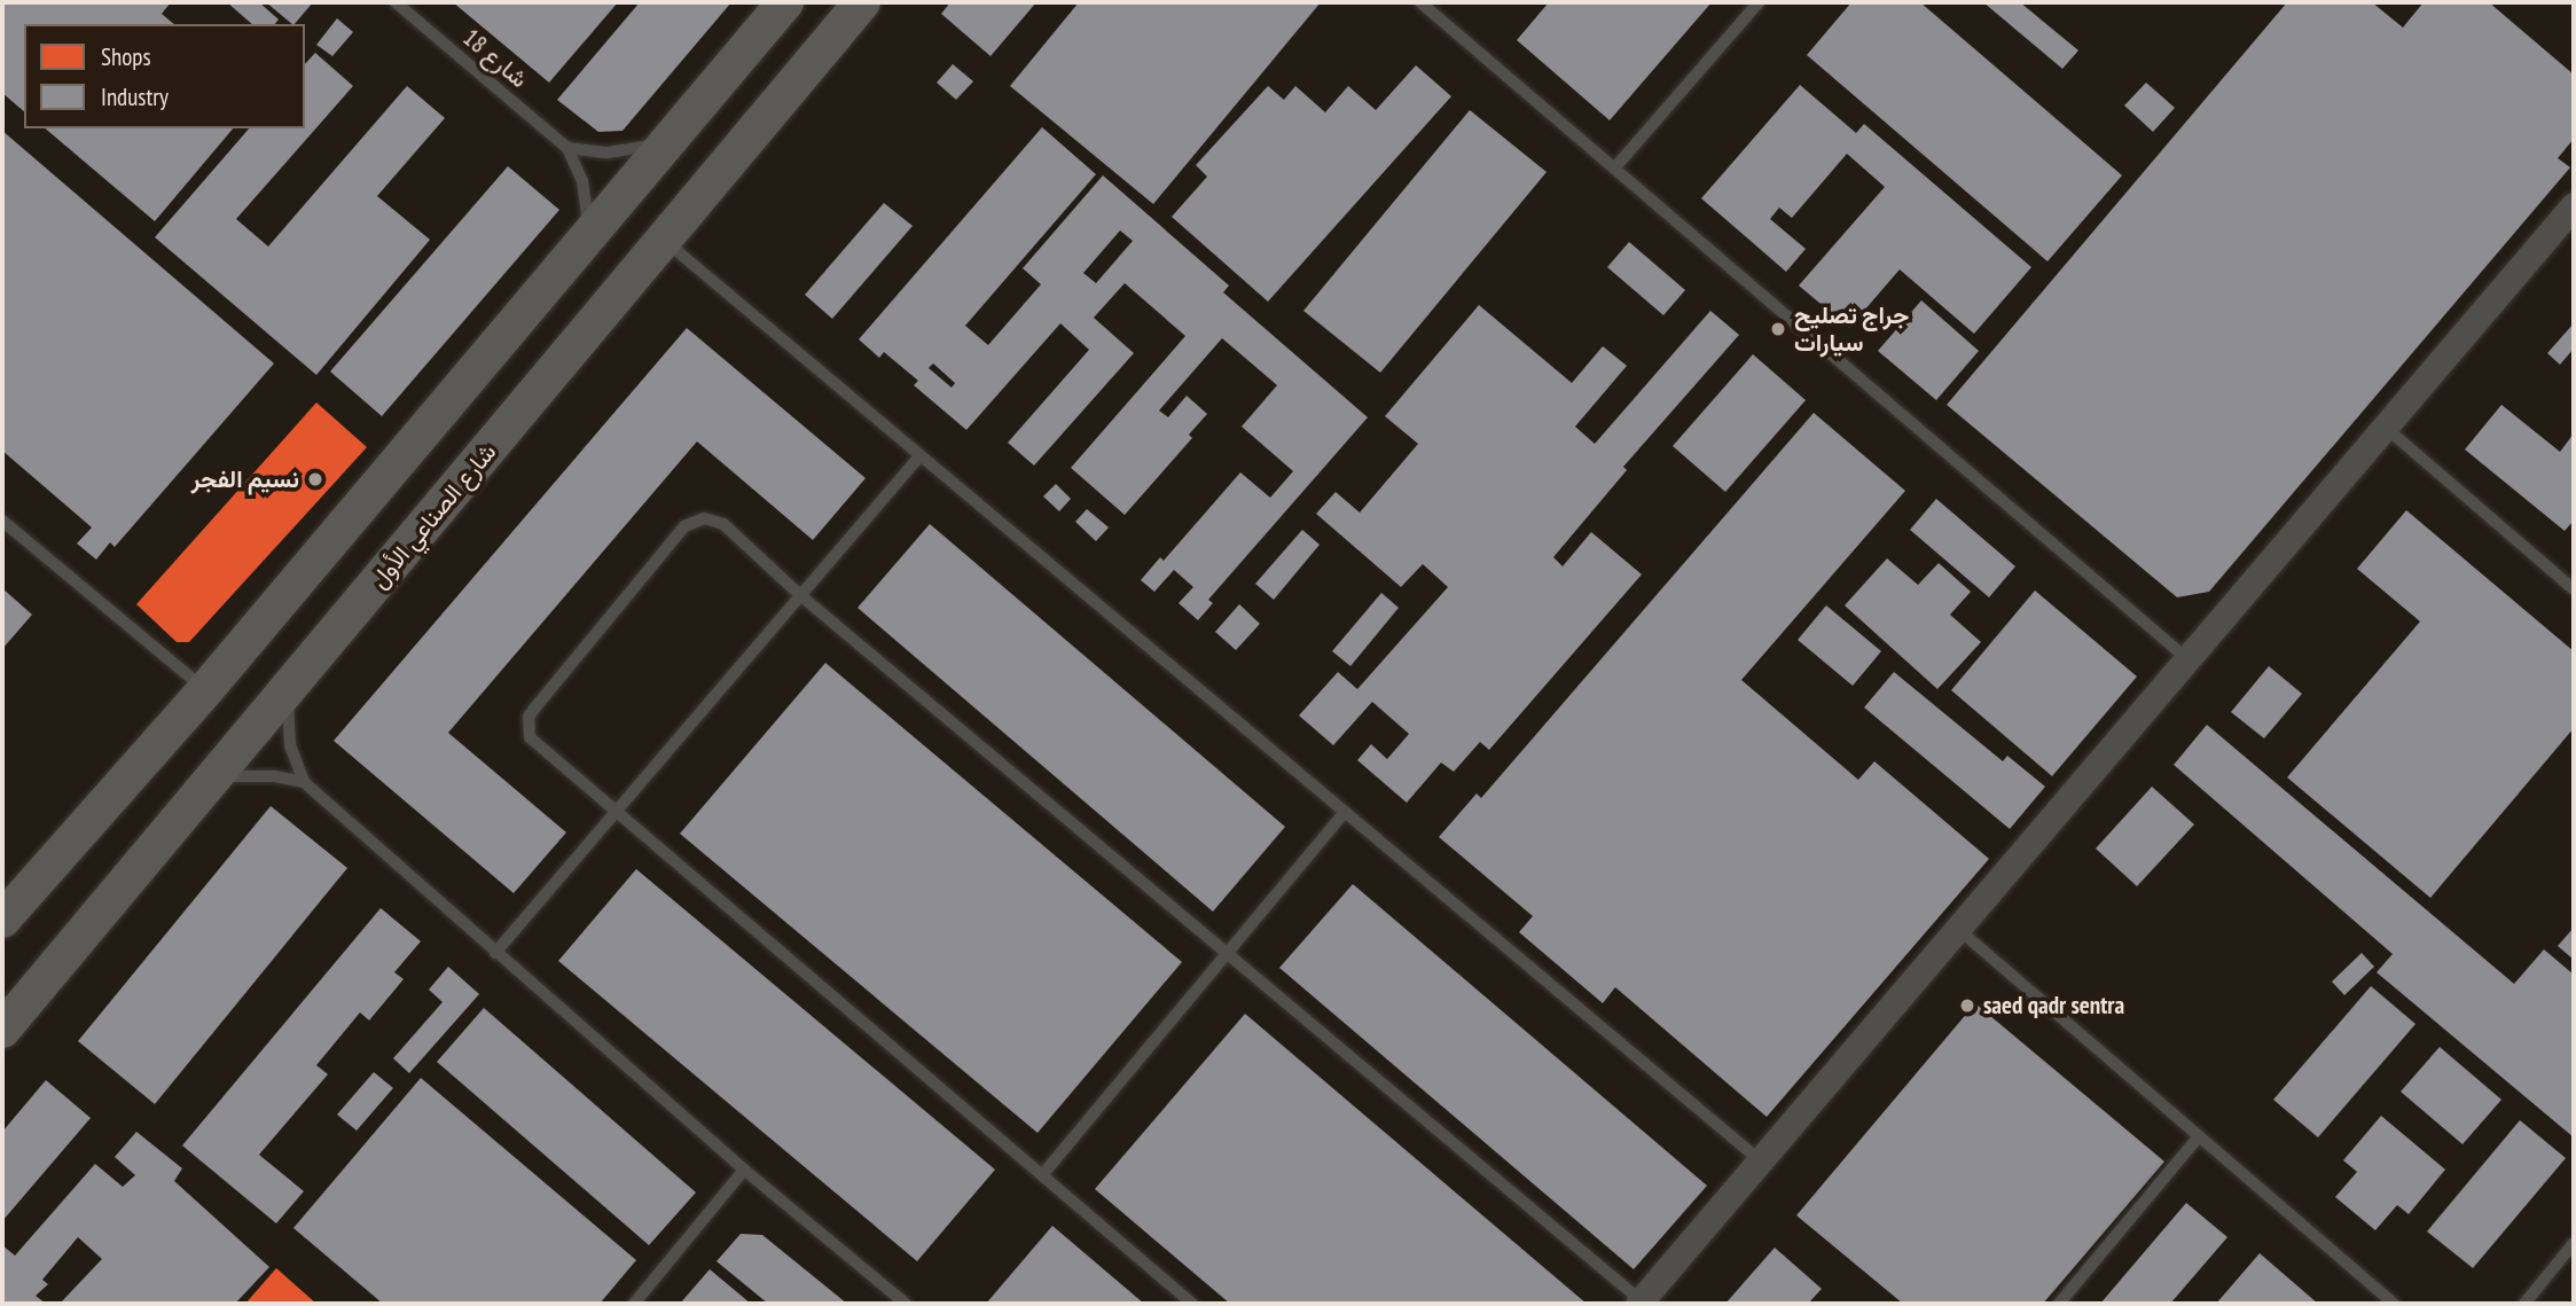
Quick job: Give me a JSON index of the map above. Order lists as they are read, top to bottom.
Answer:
{
  "streets": {
    "main road": ["شارع الصناعي الأول"],
    "lane": ["شارع 18"]
  },
  "places": ["جراج تصليح سيارات", "نسيم الفجر", "saed qadr sentra"],
  "legend": ["Shops", "Industry"]
}
